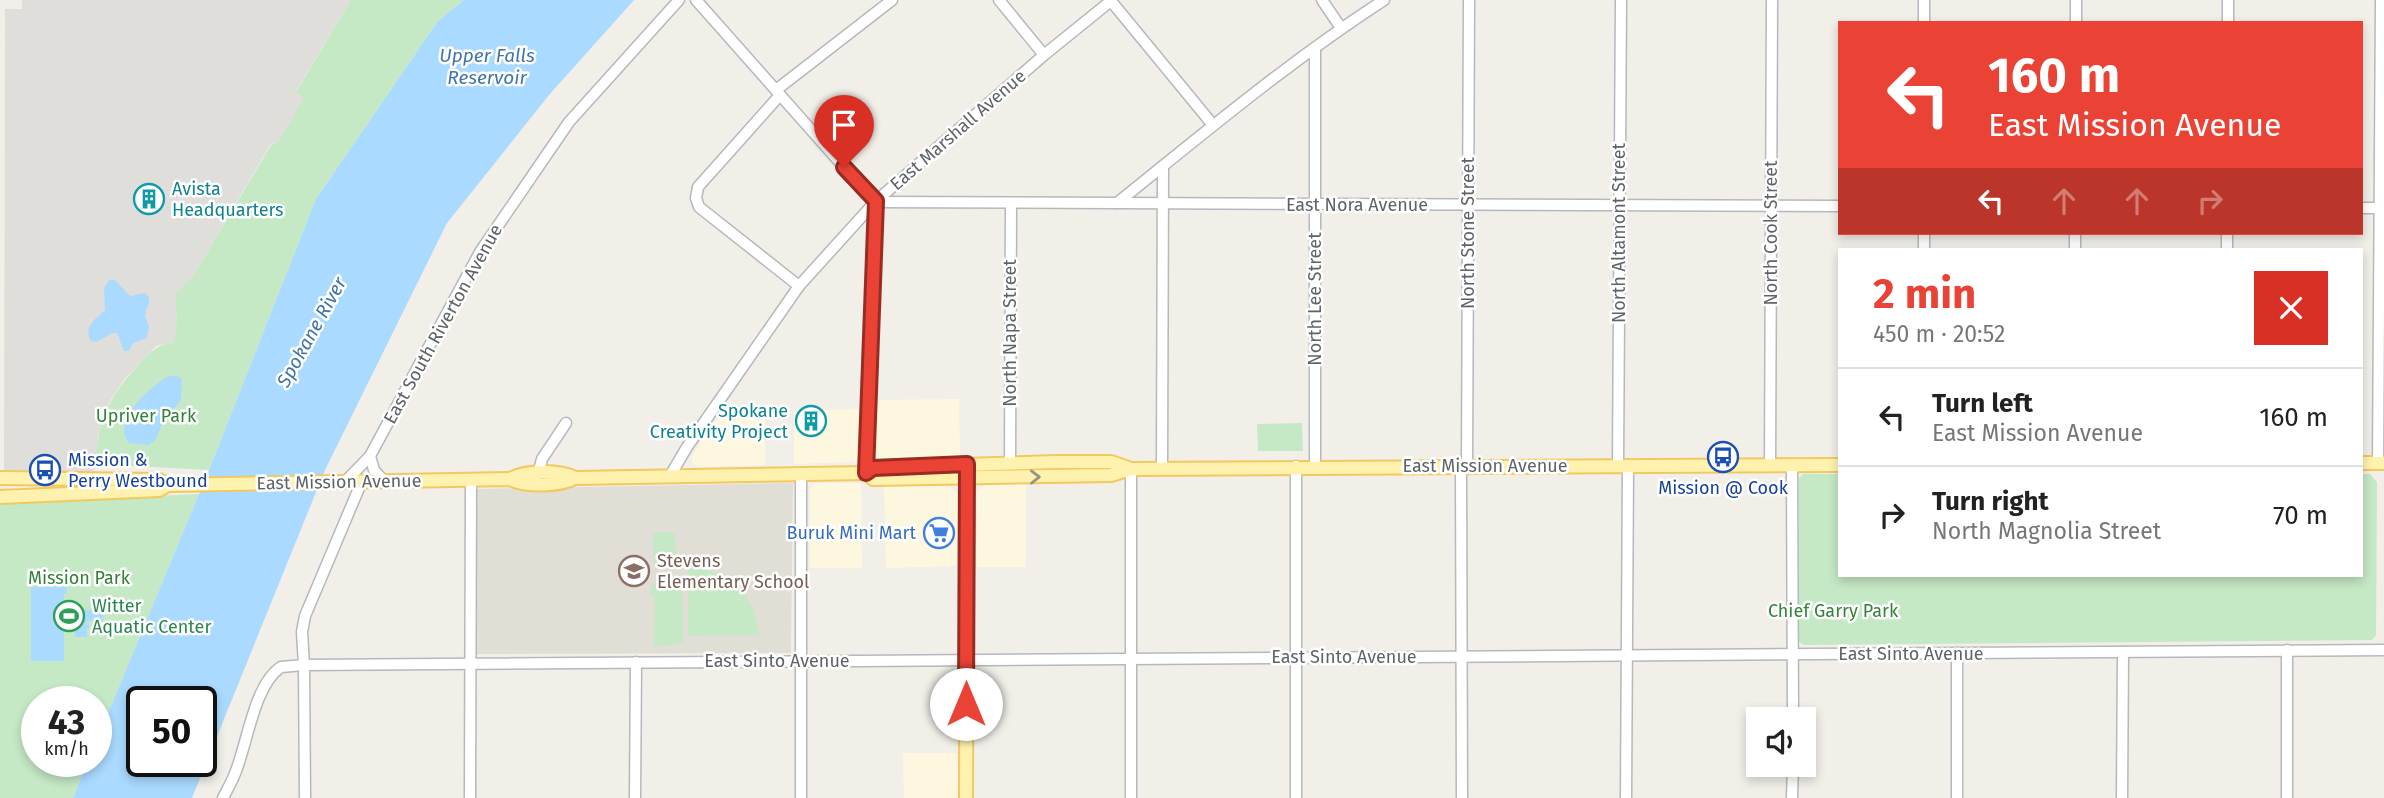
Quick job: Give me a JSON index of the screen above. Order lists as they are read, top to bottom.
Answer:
{
  "streets": {
    "main road": ["East Mission Avenue"],
    "street": [
      "East Marshall Avenue",
      "East Nora Avenue",
      "North Stone Street",
      "North Altamont Street",
      "North Cook Street",
      "North Lee Street",
      "East South Riverton Avenue",
      "North Napa Street",
      "East Sinto Avenue"
    ]
  },
  "crossings": [
    ["East Marshall Avenue", "East Nora Avenue"],
    ["East Marshall Avenue", "East Mission Avenue"],
    ["East Nora Avenue", "North Stone Street"],
    ["East Nora Avenue", "North Altamont Street"],
    ["East Nora Avenue", "North Cook Street"],
    ["East Nora Avenue", "North Lee Street"],
    ["East Nora Avenue", "North Napa Street"],
    ["North Stone Street", "East Mission Avenue"],
    ["North Stone Street", "East Sinto Avenue"],
    ["North Altamont Street", "East Mission Avenue"],
    ["North Altamont Street", "East Sinto Avenue"],
    ["North Cook Street", "East Mission Avenue"],
    ["North Lee Street", "East Mission Avenue"],
    ["East South Riverton Avenue", "East Mission Avenue"],
    ["North Napa Street", "East Mission Avenue"]
  ],
  "water": ["Upper Falls Reservoir", "Spokane River"],
  "parks": ["Upriver Park", "Mission Park", "Chief Garry Park"],
  "places": {
    "building": ["Avista Headquarters", "Spokane Creativity Project"],
    "bus stop": ["Mission @ Cook", "Mission & Perry Westbound"],
    "supermarket": ["Buruk Mini Mart"],
    "school or university": ["Stevens Elementary School"],
    "sports": ["Witter Aquatic Center"]
  },
  "page": {
    "turn": ["160 m", "East Mission Avenue"],
    "heading": ["2 min", "450 m · 20:52"],
    "list": [
      {
        "name": "Turn left",
        "note": "East Mission Avenue",
        "value": "160 m"
      },
      {
        "name": "Turn right",
        "note": "North Magnolia Street",
        "value": "70 m"
      }
    ],
    "speed": "43 km/h",
    "limit": "50"
  }
}
